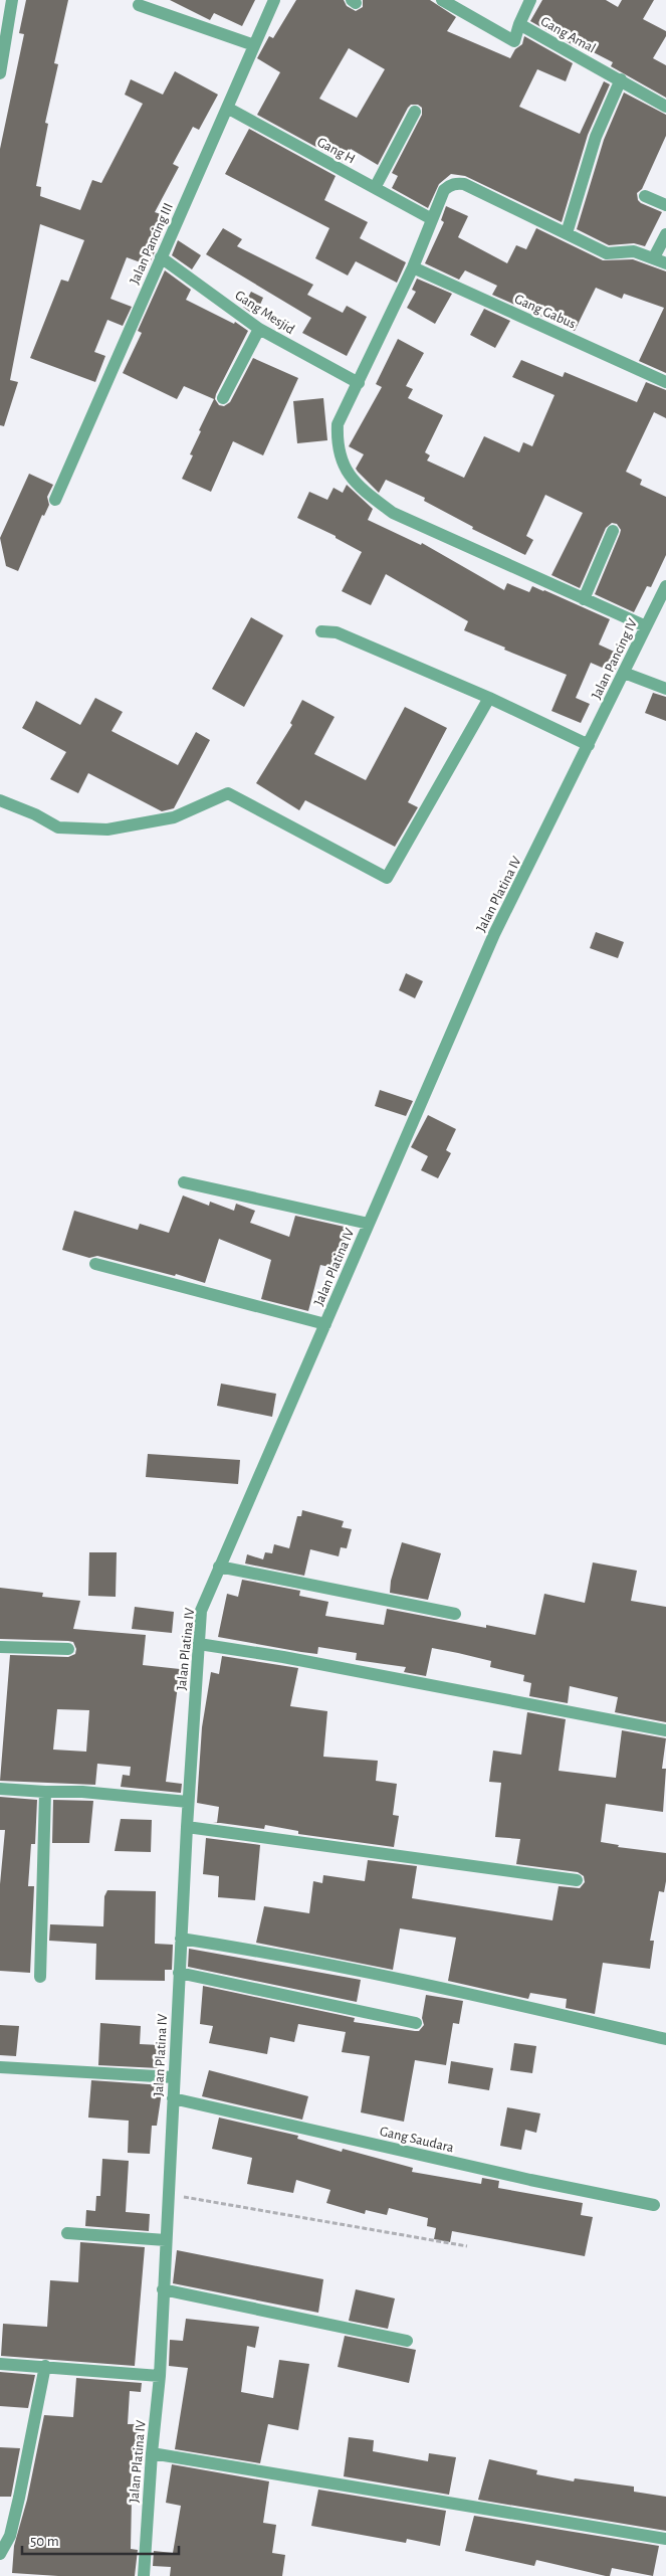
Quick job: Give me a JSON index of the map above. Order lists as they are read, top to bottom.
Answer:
{
  "streets": {
    "street": [
      "Gang Amal",
      "Gang H",
      "Jalan Pancing III",
      "Gang Gabus",
      "Gang Mesjid",
      "Jalan Pancing IV",
      "Jalan Platina IV",
      "Gang Saudara"
    ]
  },
  "crossings": [
    ["Gang H", "Jalan Pancing III"],
    ["Jalan Pancing III", "Gang Mesjid"],
    ["Jalan Pancing IV", "Jalan Platina IV"],
    ["Jalan Platina IV", "Gang Saudara"]
  ],
  "scale_bar": "50 m"
}
